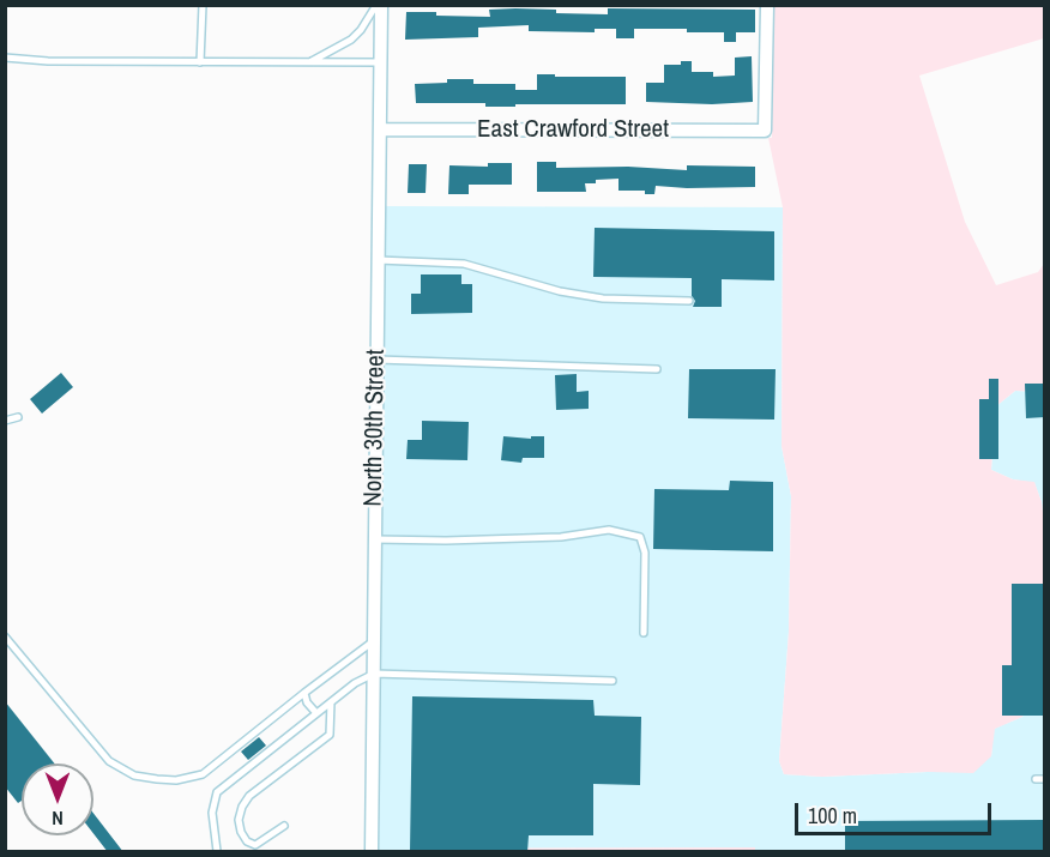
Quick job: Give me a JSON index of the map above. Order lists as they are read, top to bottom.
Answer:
{
  "streets": {
    "street": ["East Crawford Street", "North 30th Street"]
  },
  "crossings": [
    ["East Crawford Street", "North 30th Street"]
  ],
  "scale_bar": "100 m",
  "north": "bottom"
}
